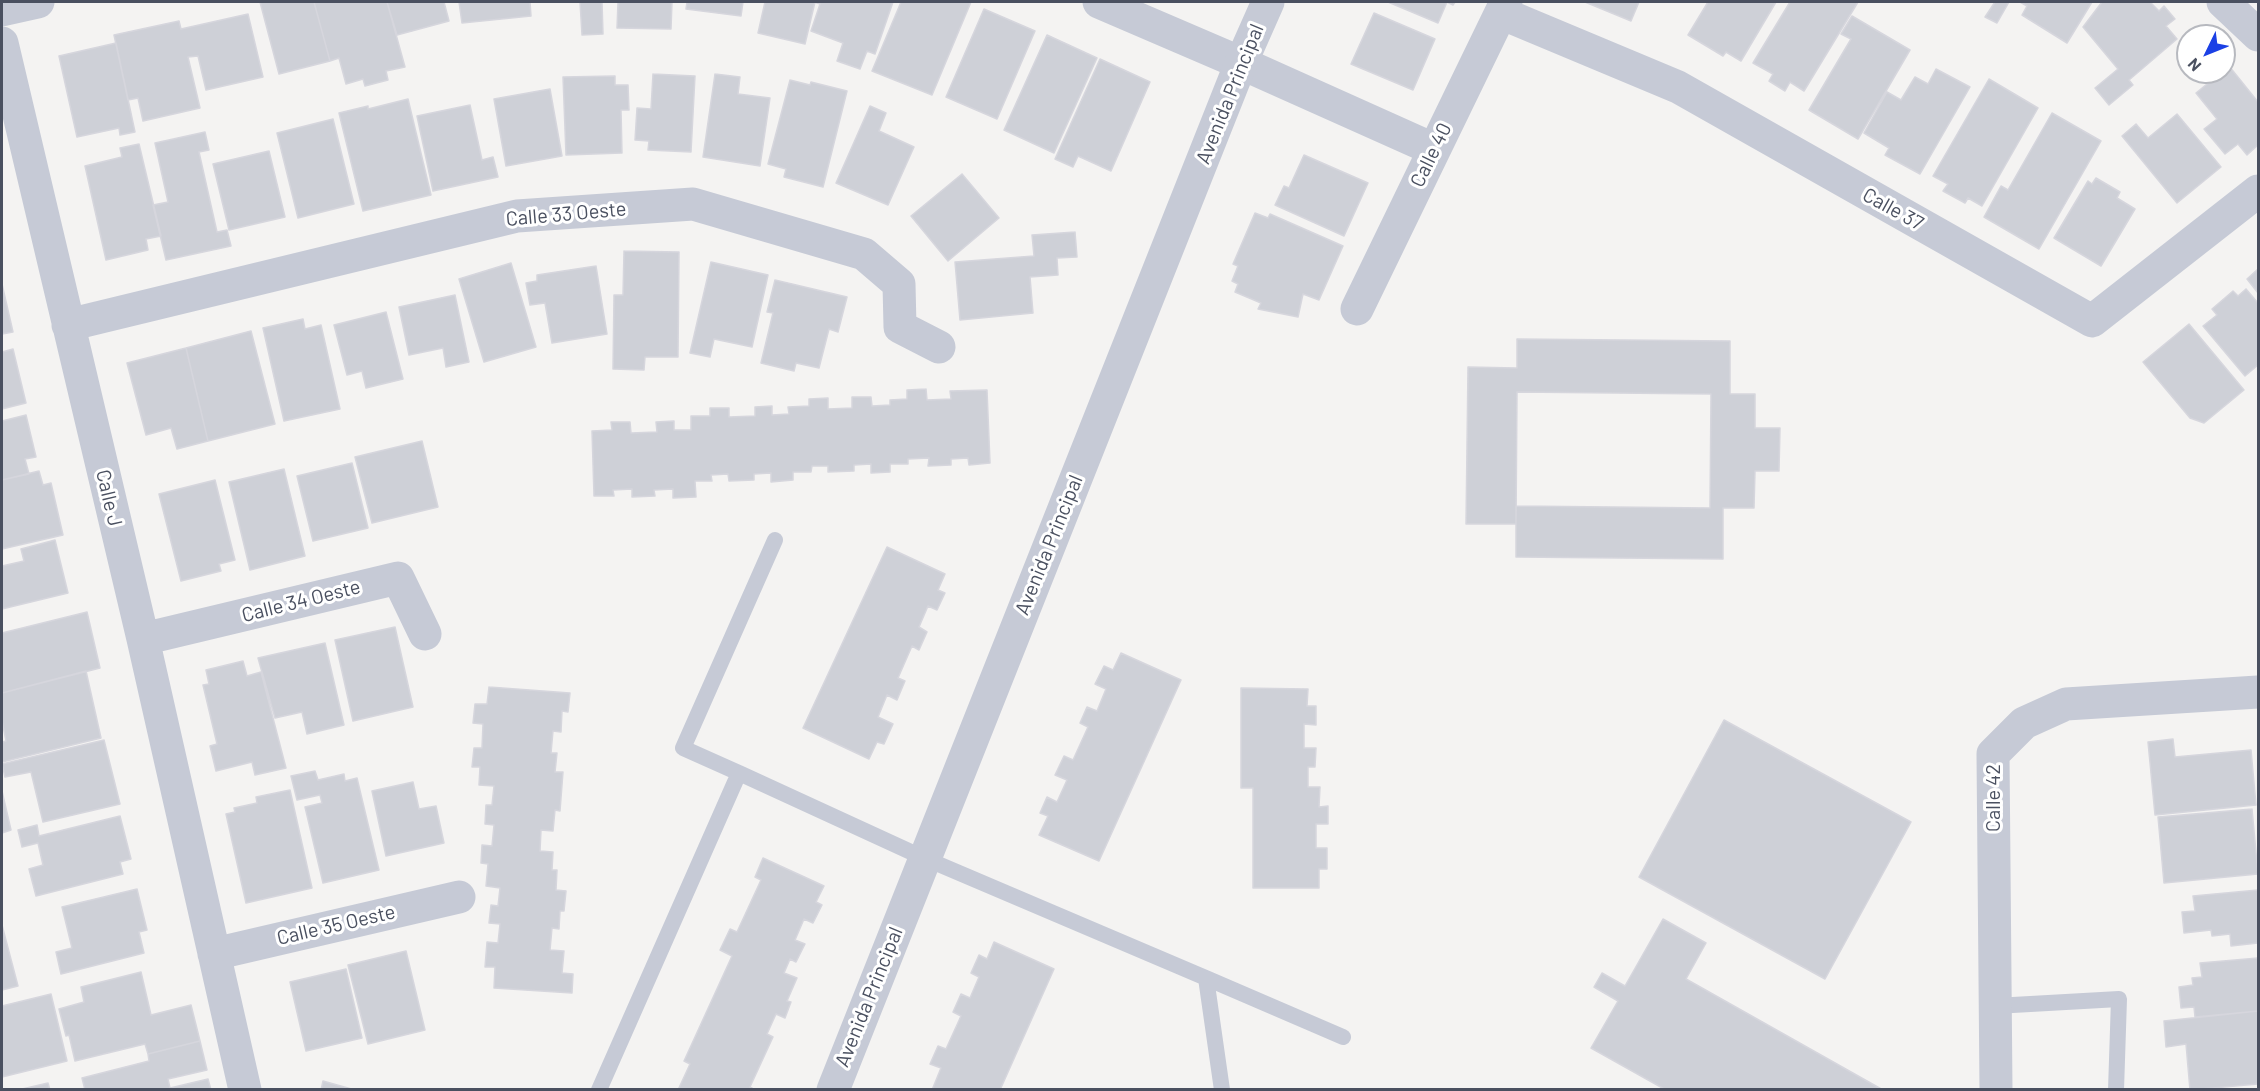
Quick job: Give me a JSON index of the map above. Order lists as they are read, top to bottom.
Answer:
{
  "streets": {
    "street": [
      "Avenida Principal",
      "Calle 40",
      "Calle 37",
      "Calle 33 Oeste",
      "Calle J",
      "Calle 34 Oeste",
      "Calle 42",
      "Calle 35 Oeste"
    ]
  },
  "crossings": [
    ["Calle 40", "Calle 37"],
    ["Calle 33 Oeste", "Calle J"],
    ["Calle J", "Calle 34 Oeste"],
    ["Calle J", "Calle 35 Oeste"]
  ],
  "north": "bottom left"
}
